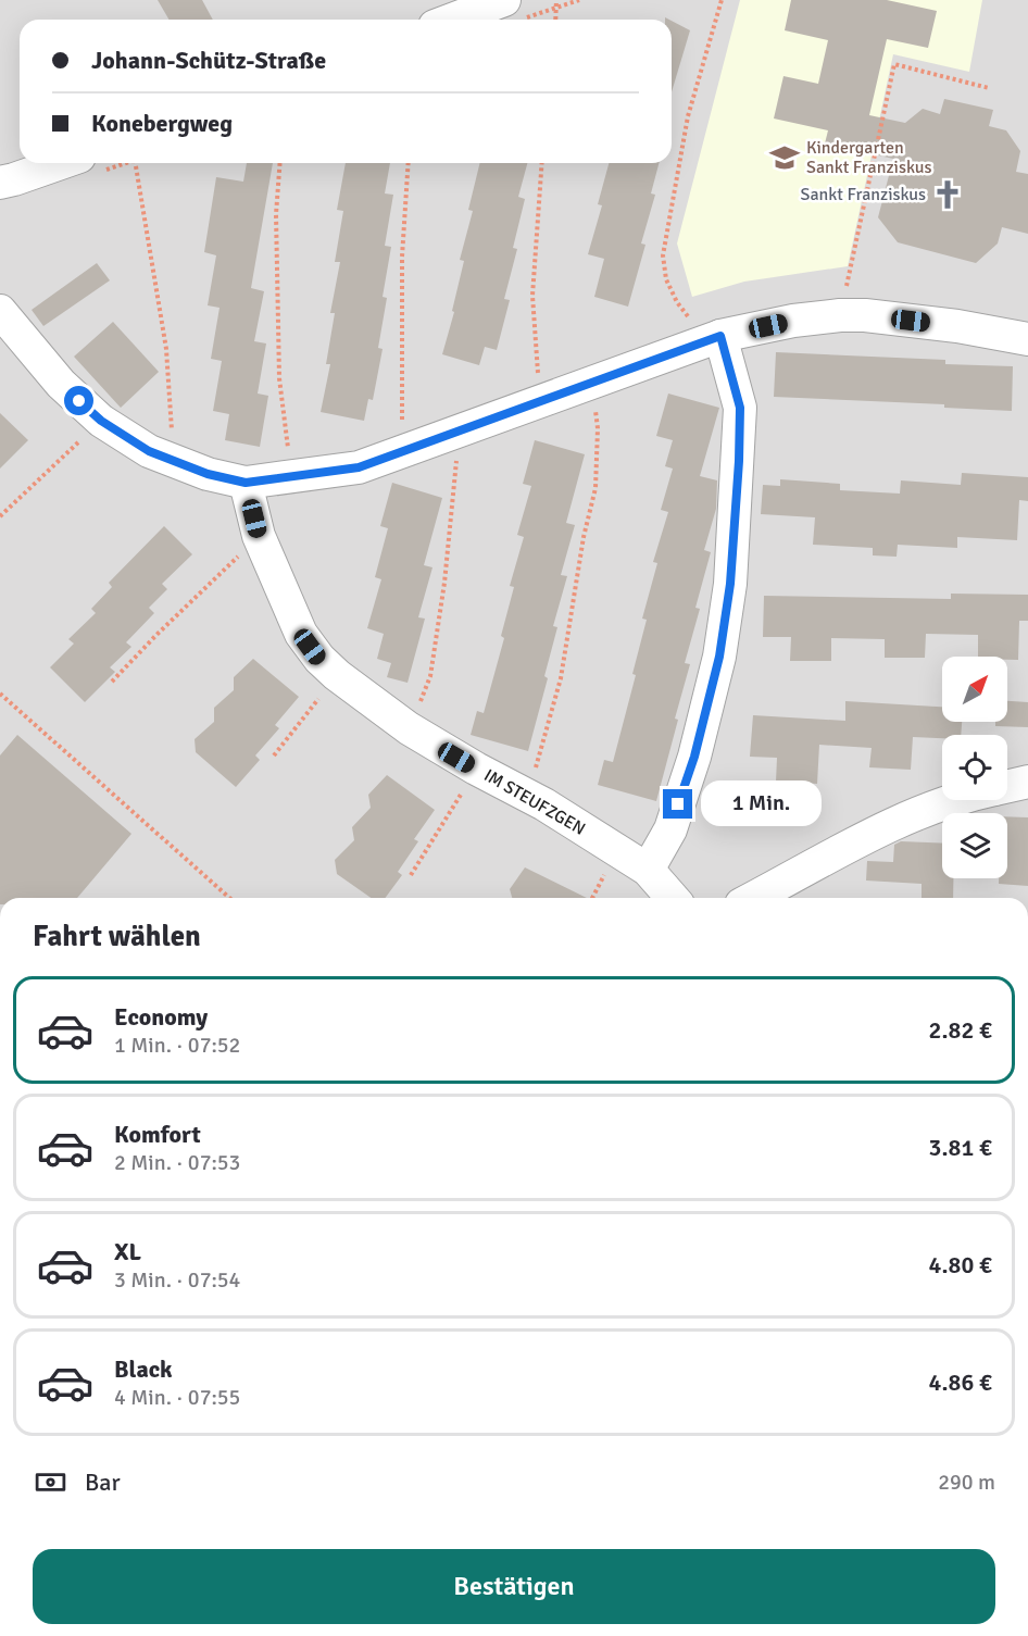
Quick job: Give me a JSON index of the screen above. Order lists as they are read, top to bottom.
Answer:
{
  "streets": {
    "street": ["IM STEUFZGEN"]
  },
  "places": {
    "school or university": ["Kindergarten Sankt Franziskus"],
    "church": ["Sankt Franziskus"]
  },
  "north": "top right",
  "page": {
    "banner": ["Johann-Schütz-Straße", "Konebergweg"],
    "bubble": "1 Min.",
    "heading": "Fahrt wählen",
    "list": [
      {
        "name": "Economy",
        "note": "1 Min. · 07:52",
        "value": "2.82 €"
      },
      {
        "name": "Komfort",
        "note": "2 Min. · 07:53",
        "value": "3.81 €"
      },
      {
        "name": "XL",
        "note": "3 Min. · 07:54",
        "value": "4.80 €"
      },
      {
        "name": "Black",
        "note": "4 Min. · 07:55",
        "value": "4.86 €"
      }
    ],
    "pay": ["Bar", "290 m"],
    "buttons": "Bestätigen"
  }
}
